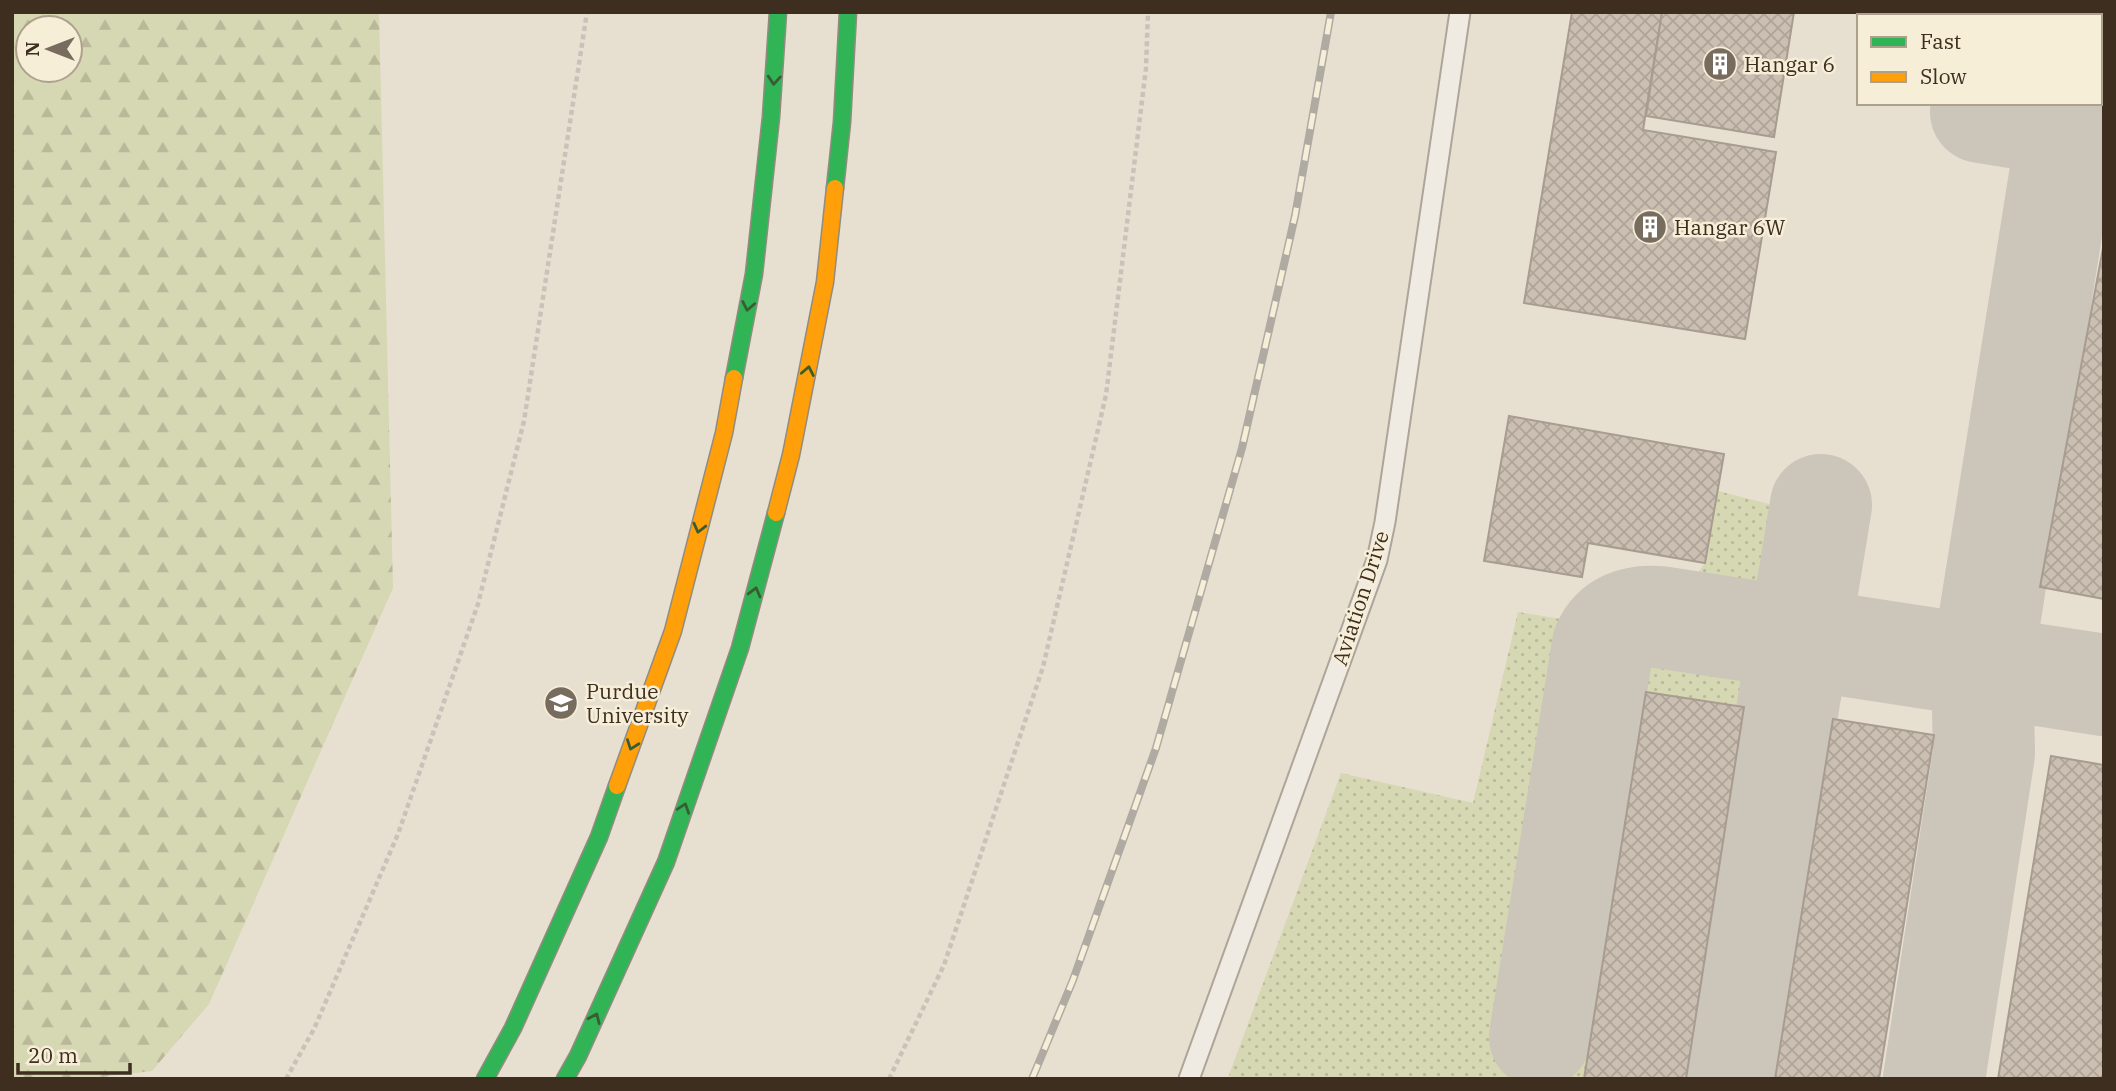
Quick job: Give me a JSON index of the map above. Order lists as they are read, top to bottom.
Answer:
{
  "streets": {
    "lane": ["Aviation Drive"]
  },
  "places": {
    "building": ["Hangar 6", "Hangar 6W"],
    "school or university": ["Purdue University"]
  },
  "legend": ["Fast", "Slow"],
  "scale_bar": "20 m",
  "north": "left"
}
